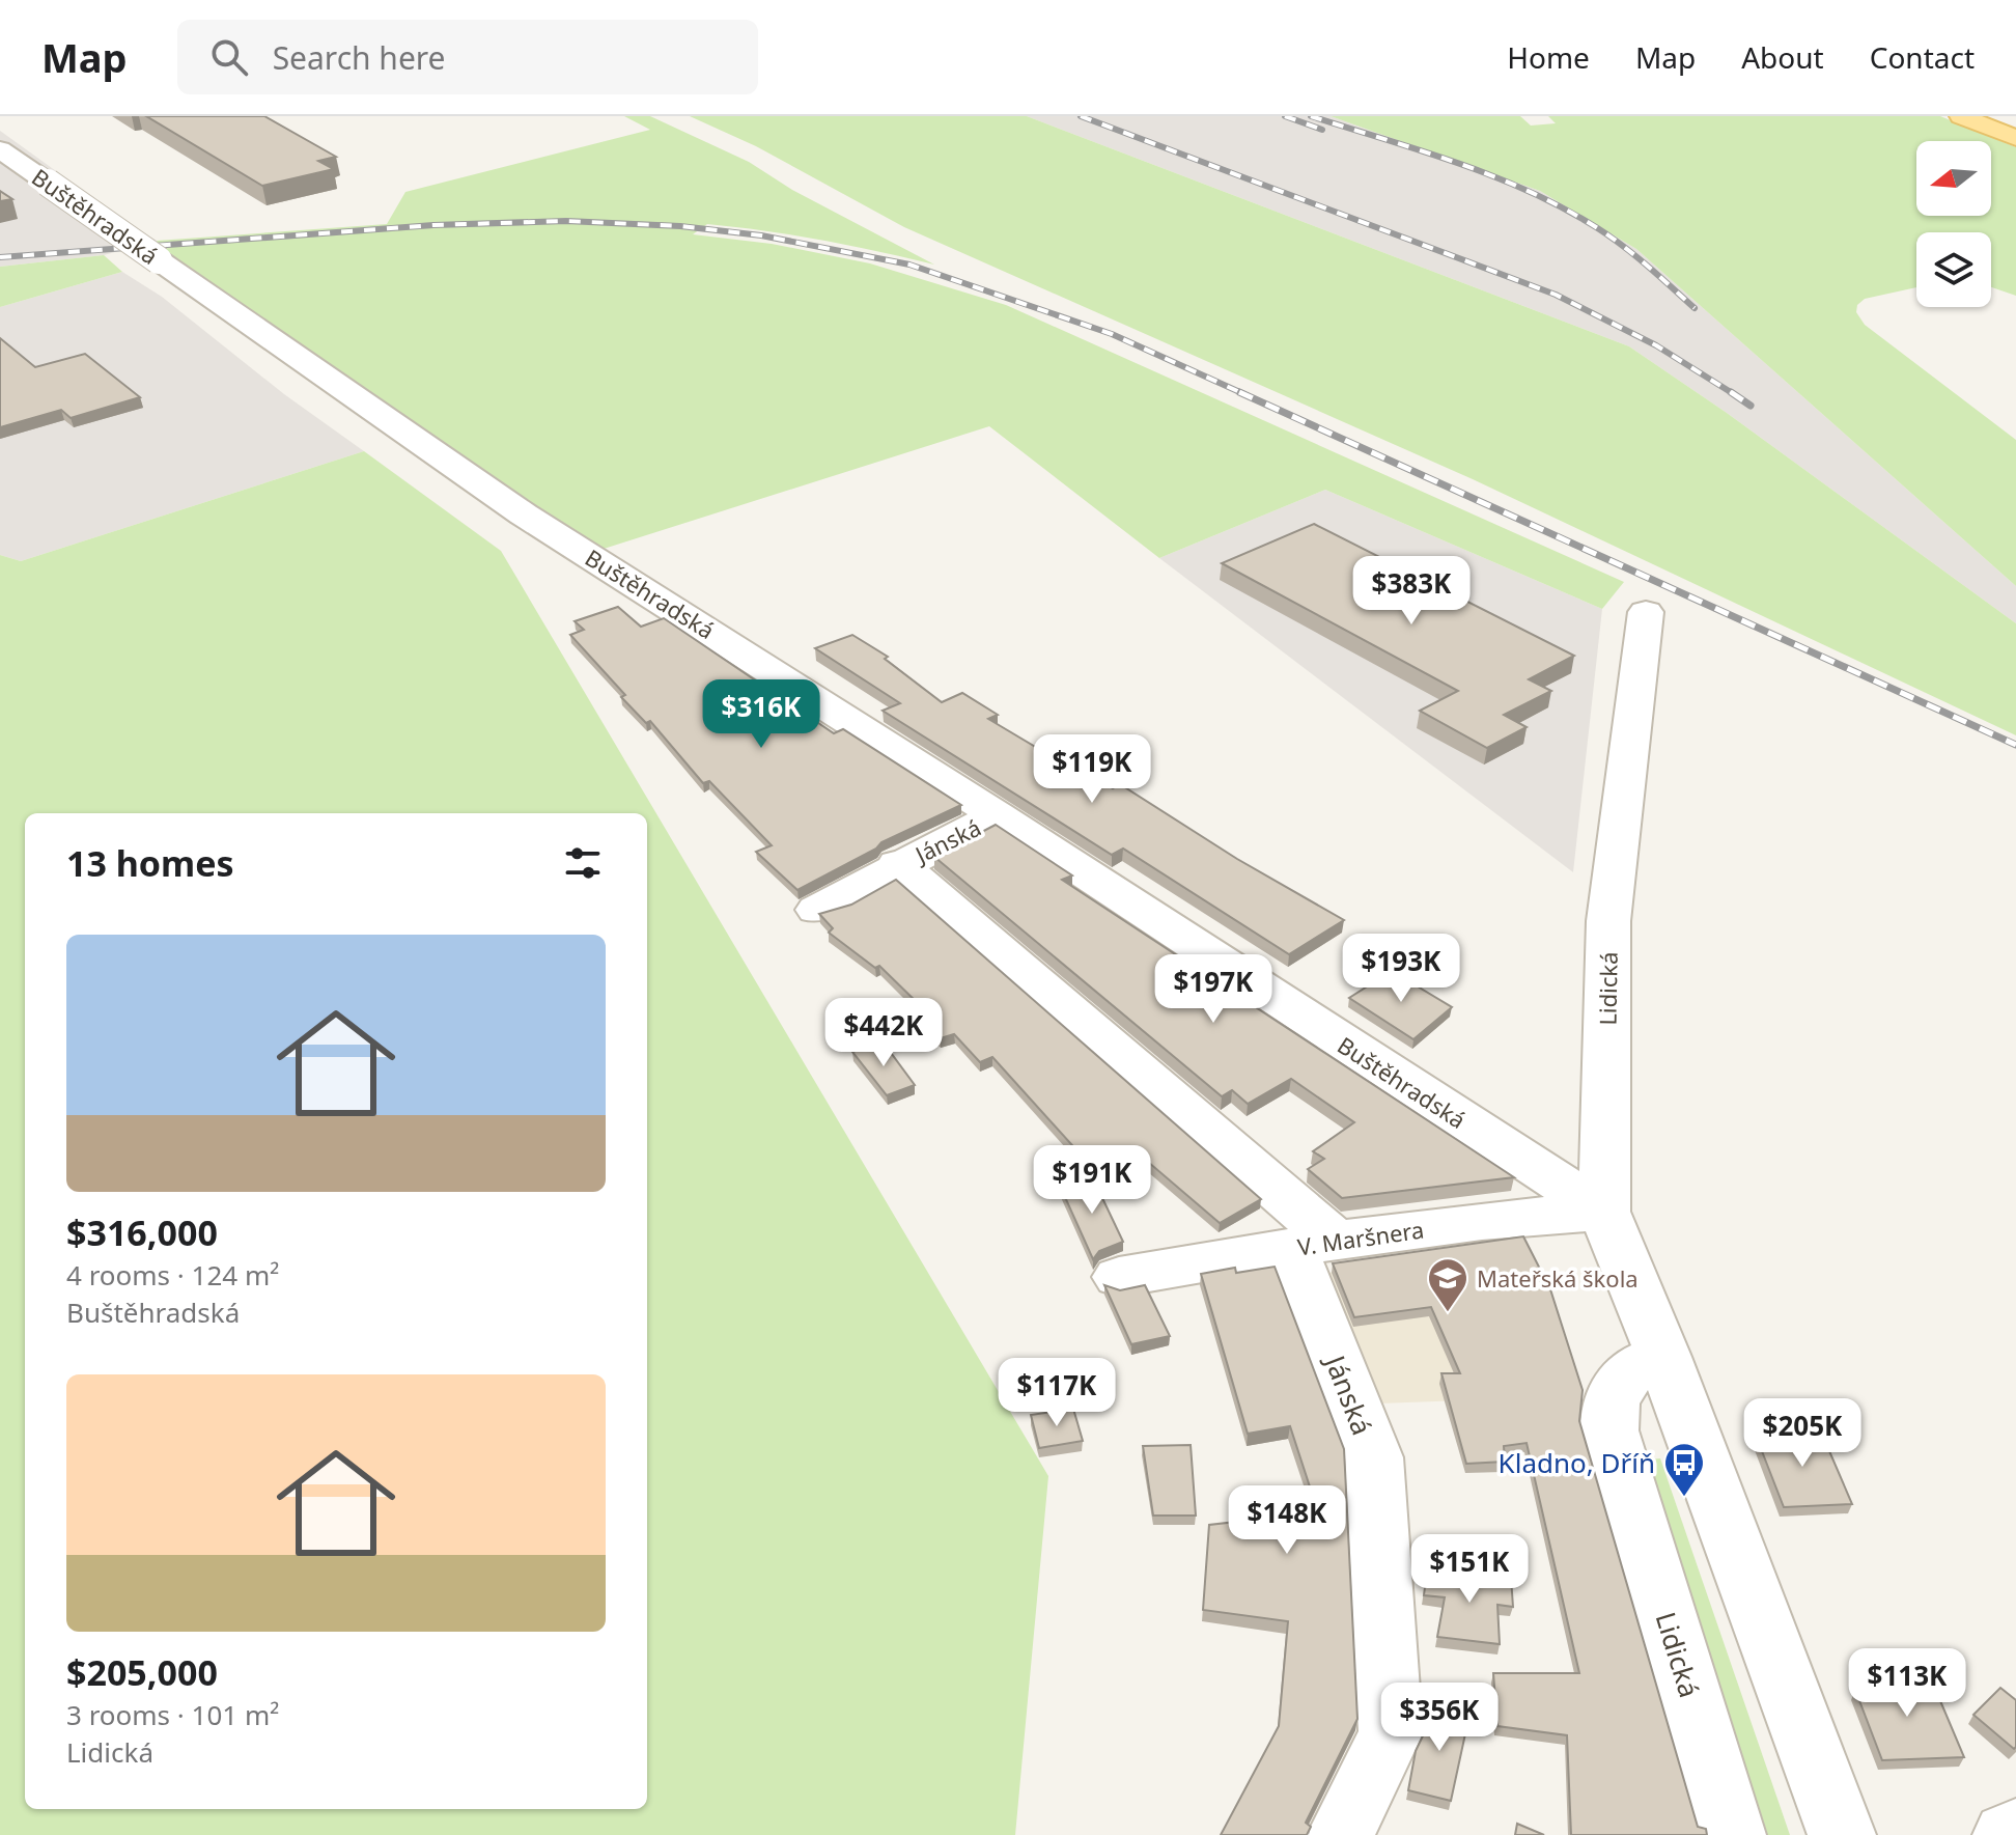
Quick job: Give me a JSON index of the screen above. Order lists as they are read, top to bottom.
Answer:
{
  "streets": {
    "street": [
      "Buštěhradská",
      "Jánská",
      "Lidická",
      "V. Maršnera"
    ]
  },
  "crossings": [
    ["Buštěhradská", "Jánská"],
    ["Buštěhradská", "Lidická"],
    ["Buštěhradská", "V. Maršnera"],
    ["Jánská", "V. Maršnera"],
    ["Lidická", "V. Maršnera"]
  ],
  "places": {
    "school or university": ["Mateřská škola"],
    "bus stop": ["Kladno, Dříň"]
  },
  "north": "left",
  "page": {
    "header": "Map",
    "search": "Search here",
    "nav": [
      "Home",
      "Map",
      "About",
      "Contact"
    ],
    "price": [
      "$383K",
      "$316K",
      "$119K",
      "$193K",
      "$197K",
      "$442K",
      "$191K",
      "$117K",
      "$205K",
      "$148K",
      "$151K",
      "$113K",
      "$356K"
    ],
    "heading": "13 homes",
    "list": [
      {
        "name": "$316,000",
        "note": "4 rooms · 124 m² · Buštěhradská"
      },
      {
        "name": "$205,000",
        "note": "3 rooms · 101 m² · Lidická"
      }
    ]
  }
}
